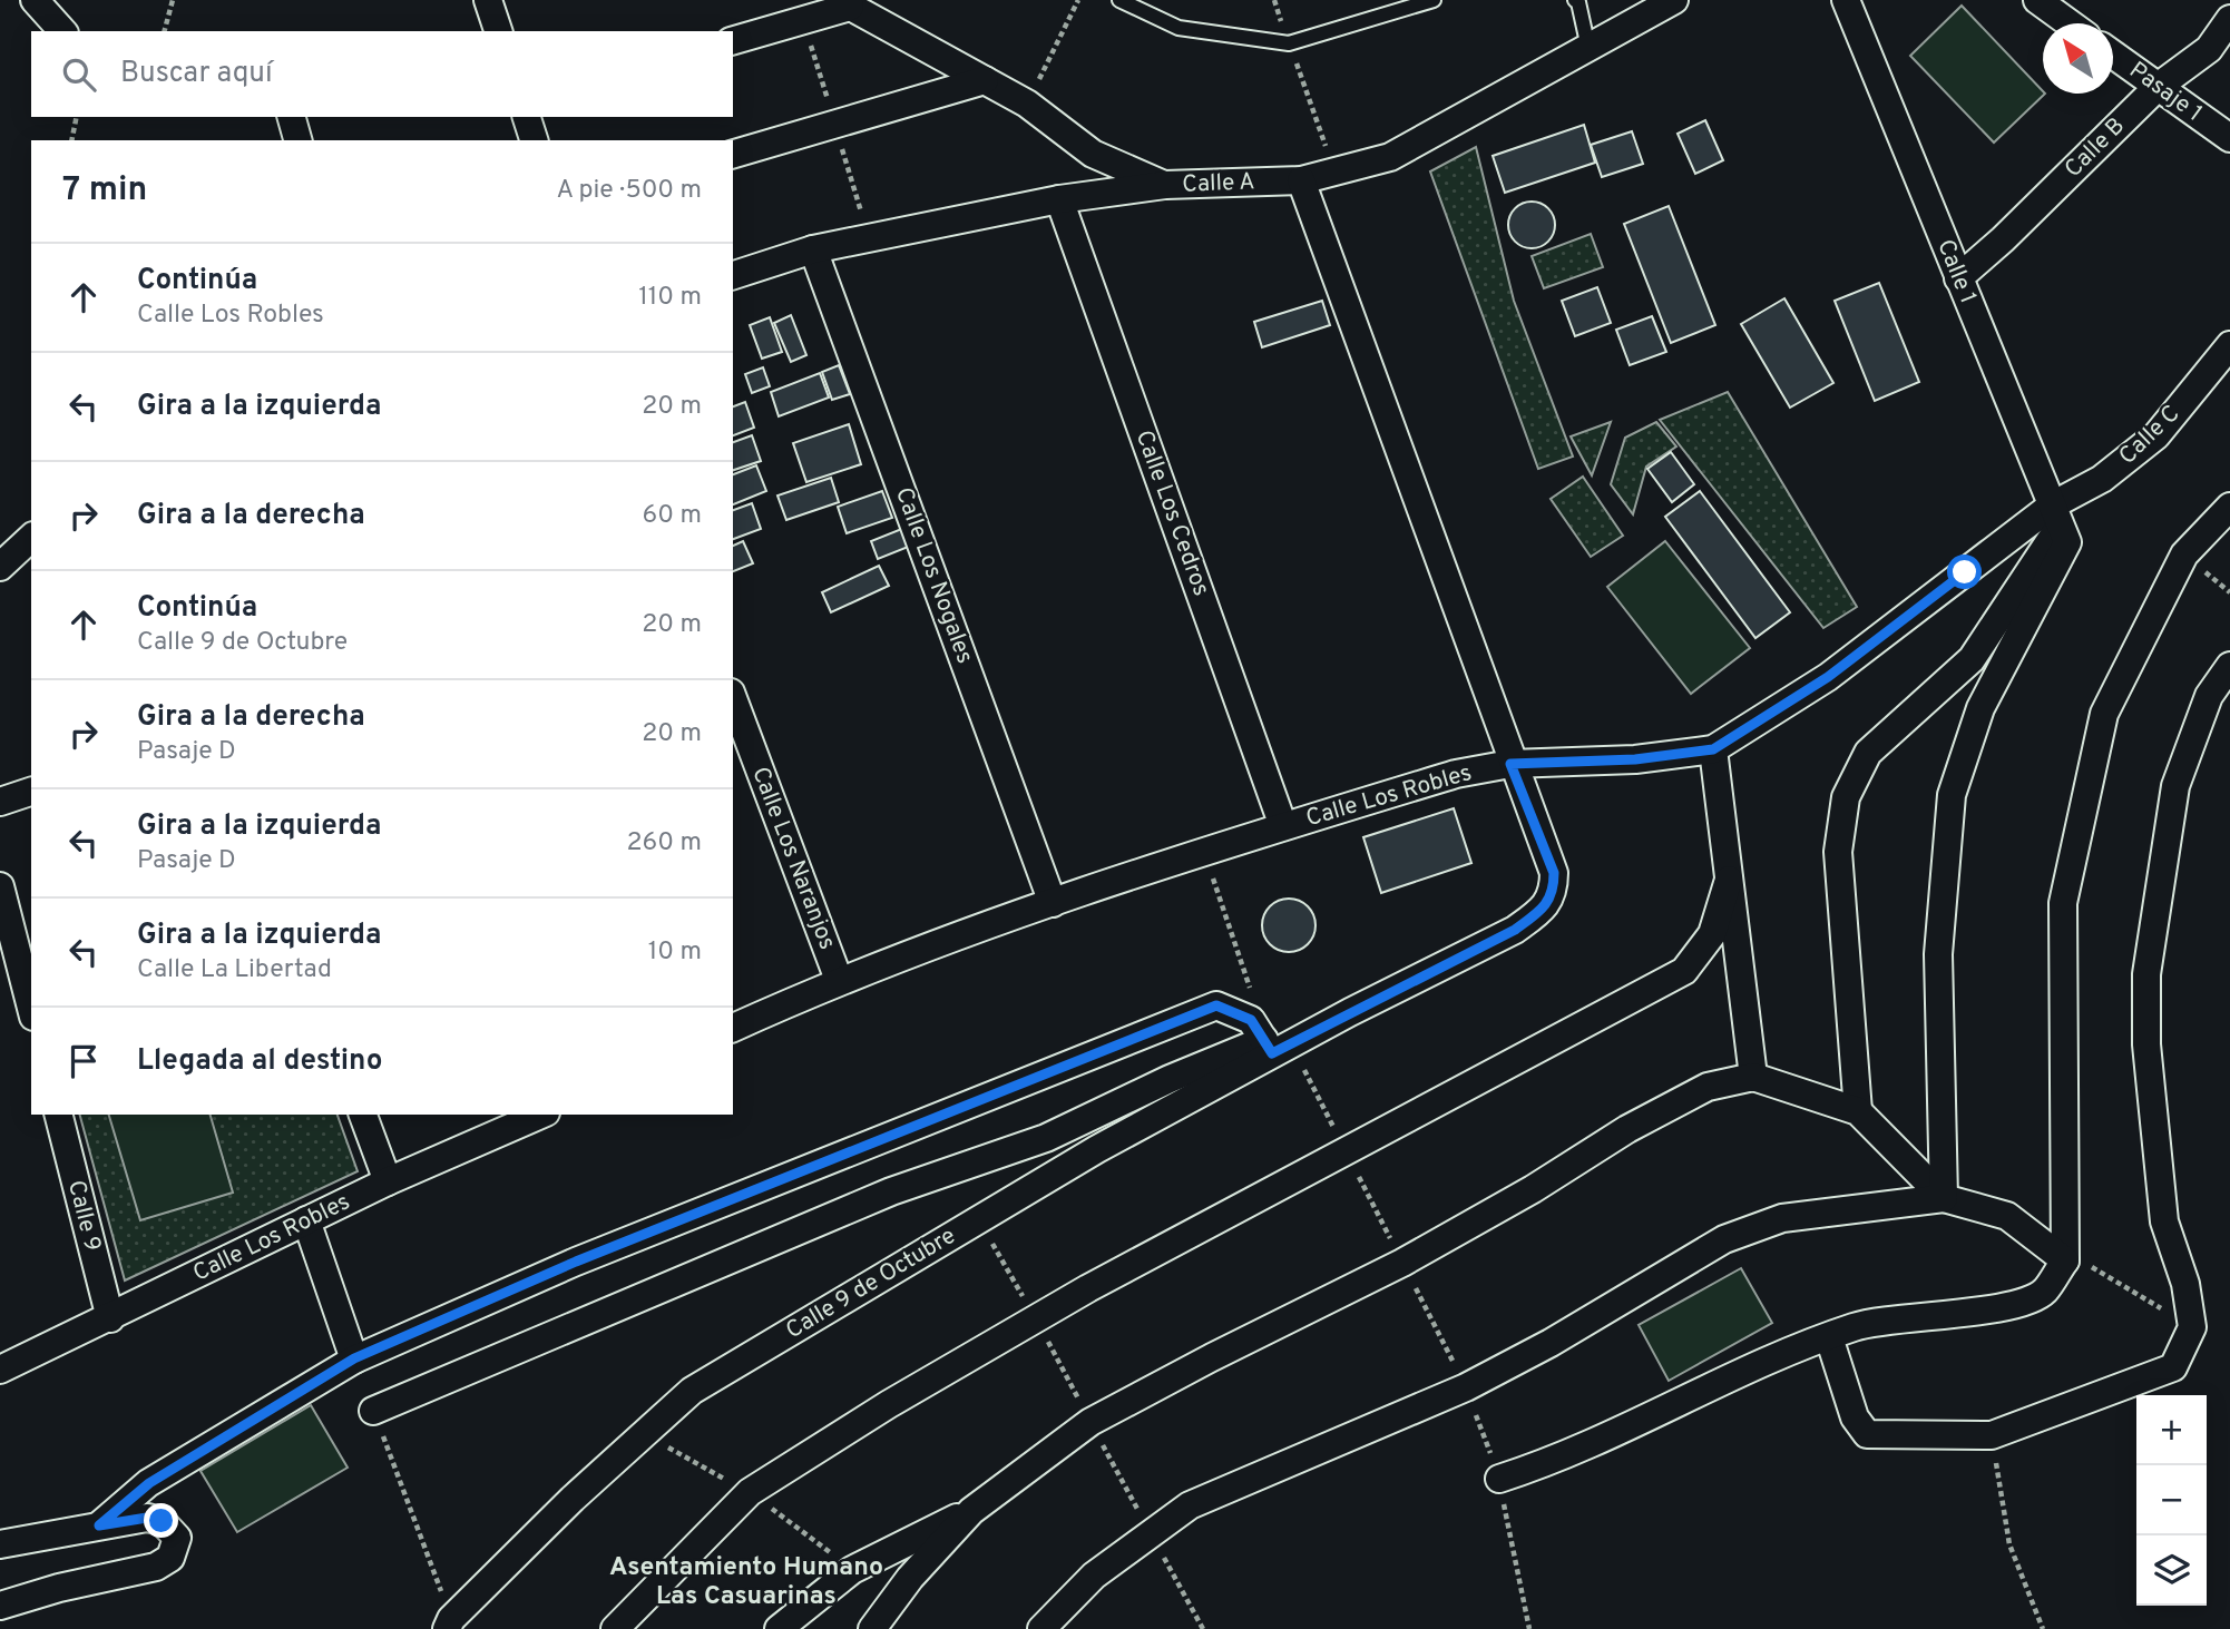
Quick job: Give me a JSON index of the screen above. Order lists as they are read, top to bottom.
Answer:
{
  "streets": {
    "street": [
      "Pasaje 1",
      "Calle B",
      "Calle A",
      "Calle 1",
      "Calle C",
      "Calle Los Cedros",
      "Calle Los Nogales",
      "Calle Los Robles",
      "Calle Los Naranjos",
      "Calle 9",
      "Calle 9 de Octubre"
    ]
  },
  "crossings": [
    ["Pasaje 1", "Calle B"],
    ["Calle B", "Calle 1"],
    ["Calle A", "Calle Los Cedros"],
    ["Calle A", "Calle Los Nogales"],
    ["Calle A", "Calle 9 de Octubre"],
    ["Calle 1", "Calle C"],
    ["Calle 1", "Calle Los Robles"],
    ["Calle C", "Calle Los Robles"],
    ["Calle Los Cedros", "Calle Los Robles"],
    ["Calle Los Nogales", "Calle Los Robles"],
    ["Calle Los Robles", "Calle Los Naranjos"],
    ["Calle Los Robles", "Calle 9"],
    ["Calle Los Robles", "Calle 9 de Octubre"]
  ],
  "districts": ["Asentamiento Humano Las Casuarinas"],
  "north": "top left",
  "page": {
    "search": "Buscar aquí",
    "heading": ["7 min", "A pie · 500 m"],
    "list": [
      ["Continúa", "Calle Los Robles", "110 m"],
      ["Gira a la izquierda", "20 m"],
      ["Gira a la derecha", "60 m"],
      ["Continúa", "Calle 9 de Octubre", "20 m"],
      ["Gira a la derecha", "Pasaje D", "20 m"],
      ["Gira a la izquierda", "Pasaje D", "260 m"],
      ["Gira a la izquierda", "Calle La Libertad", "10 m"],
      "Llegada al destino"
    ],
    "map_buttons": ["+", "−"]
  }
}
